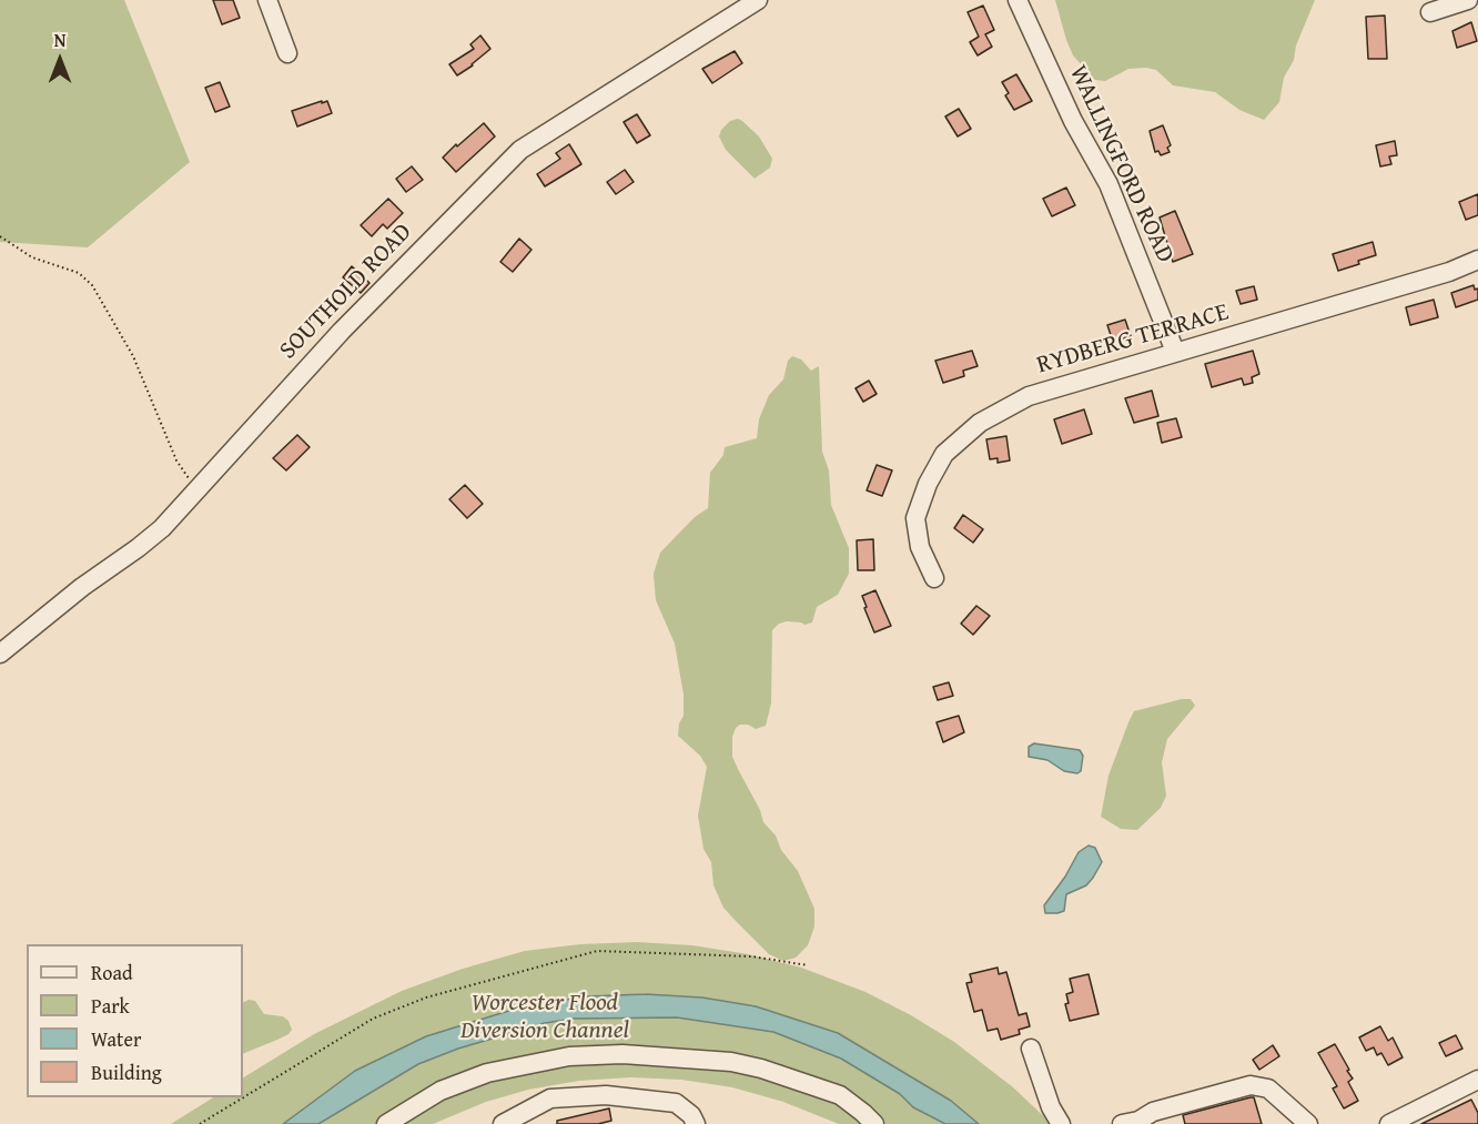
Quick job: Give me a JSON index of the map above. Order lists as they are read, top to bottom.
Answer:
{
  "streets": {
    "street": ["WALLINGFORD ROAD", "SOUTHOLD ROAD", "RYDBERG TERRACE"]
  },
  "crossings": [
    ["WALLINGFORD ROAD", "RYDBERG TERRACE"]
  ],
  "parks": ["Worcester Flood Diversion Channel"],
  "legend": [
    "Road",
    "Park",
    "Water",
    "Building"
  ],
  "north": "top"
}
